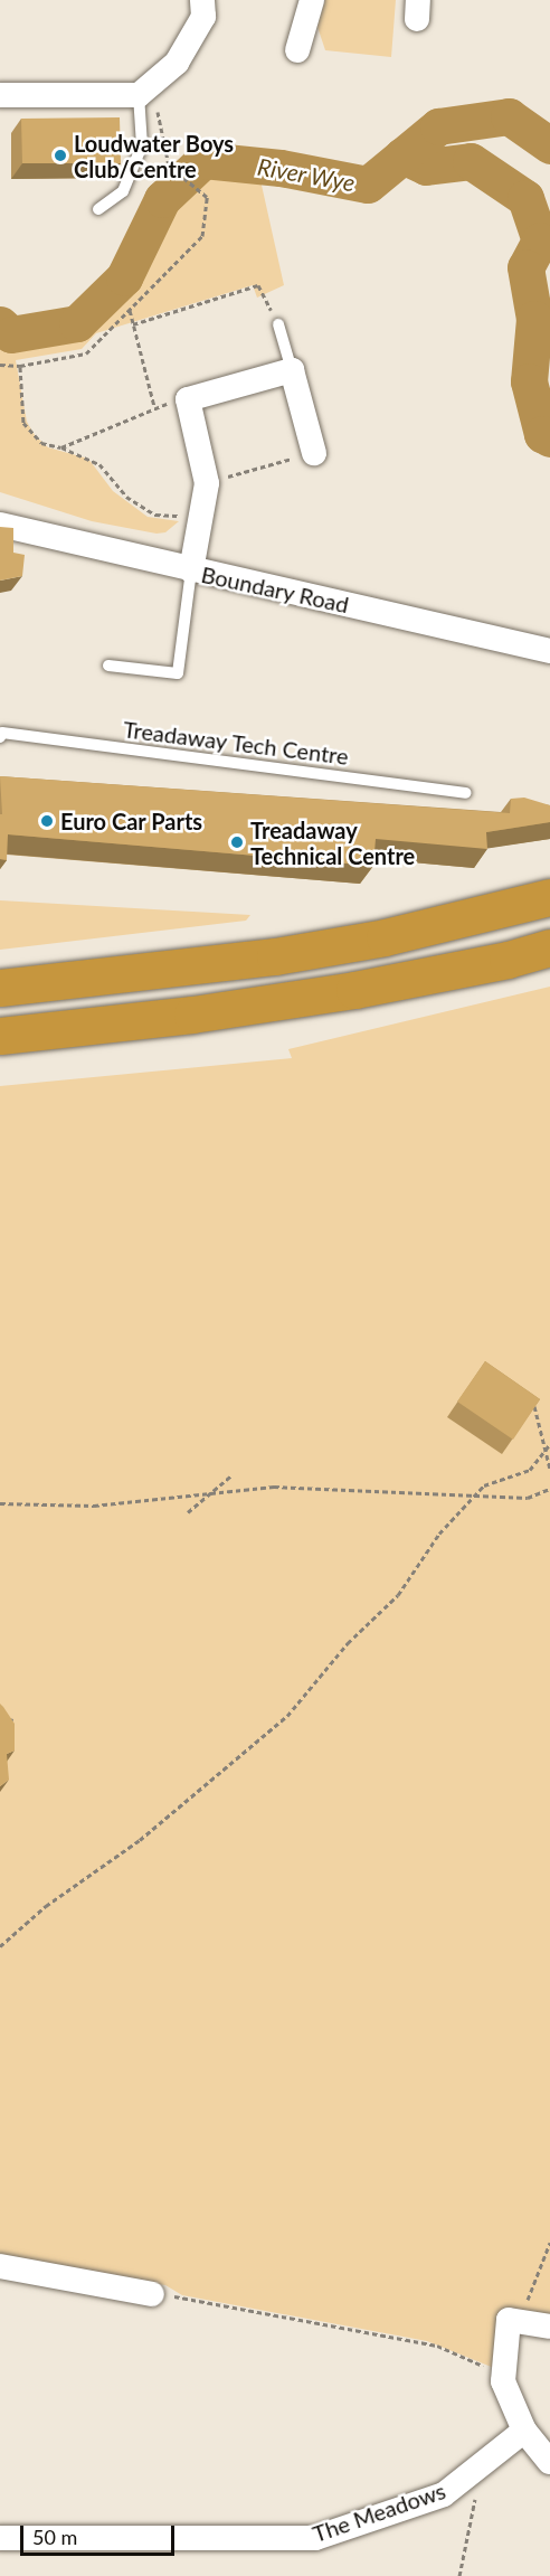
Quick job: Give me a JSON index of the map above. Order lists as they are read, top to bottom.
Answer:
{
  "streets": {
    "street": ["Boundary Road", "The Meadows"],
    "lane": ["Treadaway Tech Centre"]
  },
  "water": ["River Wye"],
  "places": ["Loudwater Boys Club/Centre", "Euro Car Parts", "Treadaway Technical Centre"],
  "scale_bar": "50 m"
}
